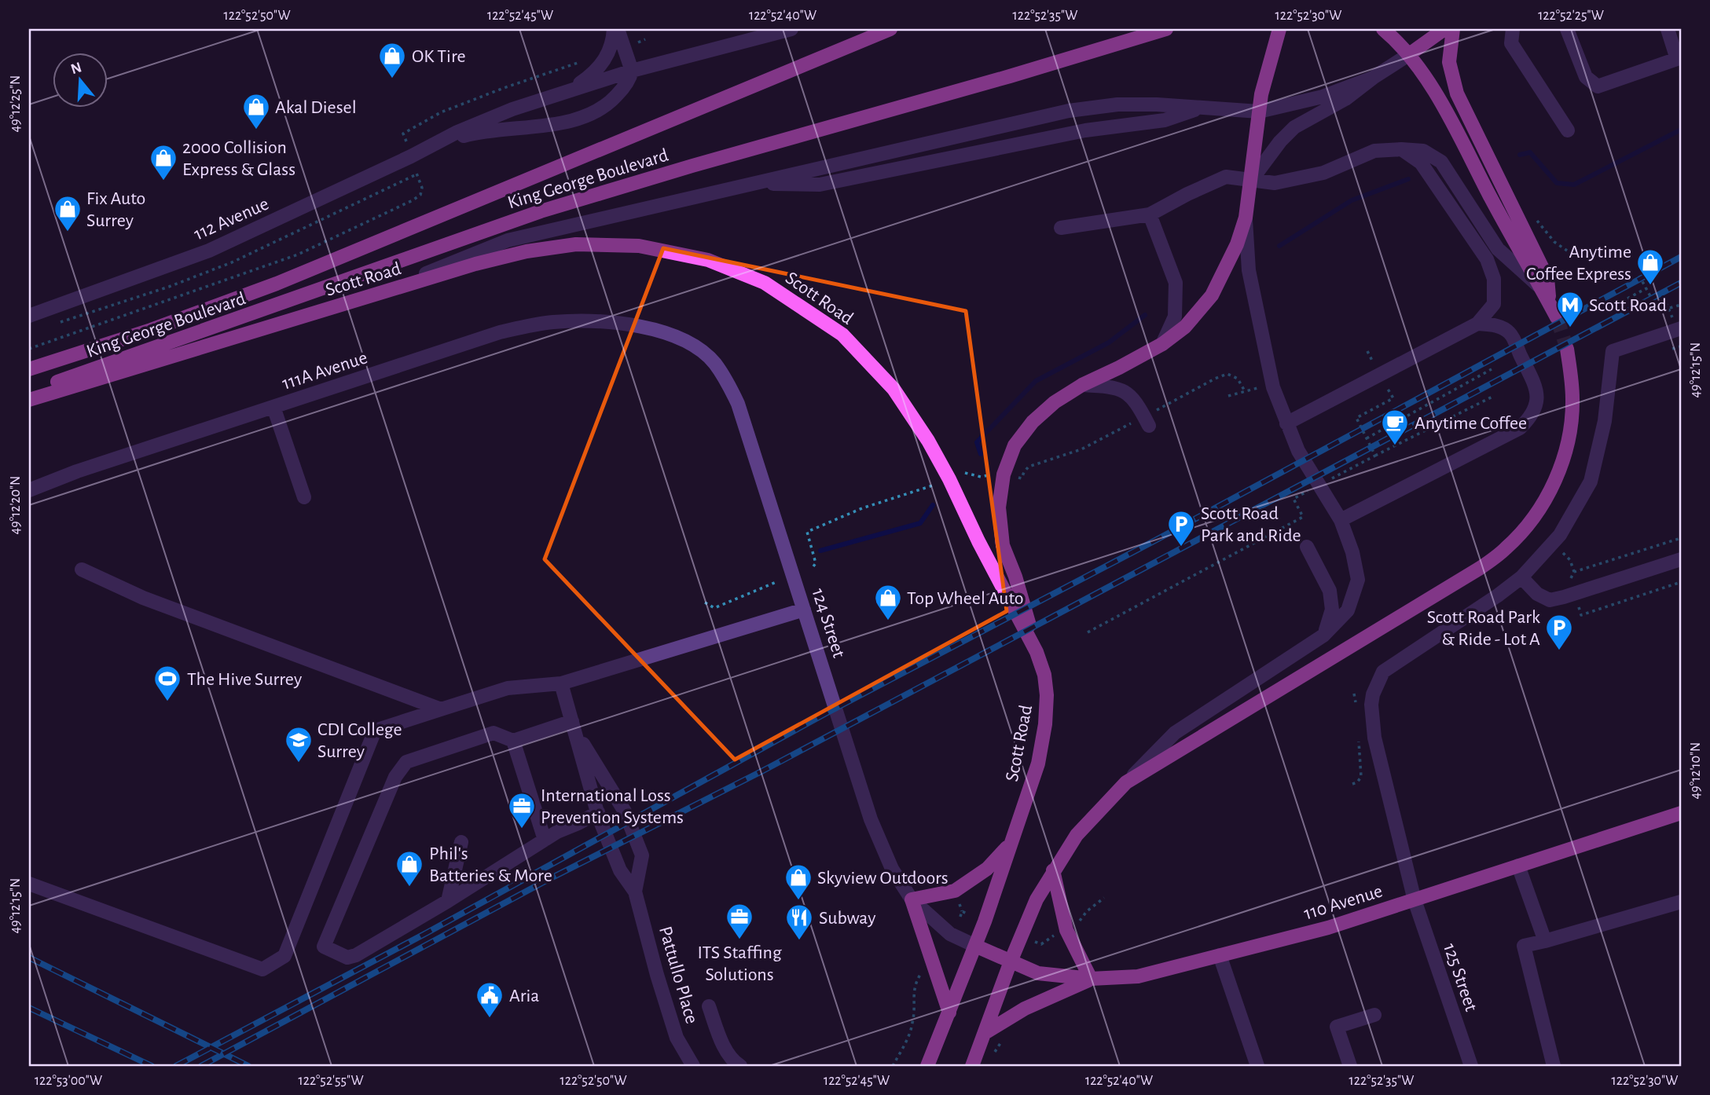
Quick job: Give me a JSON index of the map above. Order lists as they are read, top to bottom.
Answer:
{
  "streets": {
    "main road": ["King George Boulevard", "Scott Road", "110 Avenue"],
    "street": [
      "112 Avenue",
      "111A Avenue",
      "124 Street",
      "Pattullo Place",
      "125 Street"
    ]
  },
  "crossings": [
    ["Scott Road", "124 Street"],
    ["Scott Road", "110 Avenue"],
    ["111A Avenue", "124 Street"],
    ["124 Street", "110 Avenue"],
    ["110 Avenue", "125 Street"]
  ],
  "places": {
    "shop": [
      "OK Tire",
      "Akal Diesel",
      "2000 Collision Express & Glass",
      "Fix Auto Surrey",
      "Anytime Coffee Express",
      "Top Wheel Auto",
      "Phil's Batteries & More",
      "Skyview Outdoors"
    ],
    "metro station": ["Scott Road"],
    "cafe": ["Anytime Coffee"],
    "parking": ["Scott Road Park and Ride", "Scott Road Park & Ride - Lot A"],
    "sports": ["The Hive Surrey"],
    "school or university": ["CDI College Surrey"],
    "office": ["International Loss Prevention Systems", "ITS Staffing Solutions"],
    "restaurant": ["Subway"],
    "public building": ["Aria"]
  },
  "north": "top",
  "coordinates": [
    "122°52'50\"W",
    "122°52'45\"W",
    "122°52'40\"W",
    "122°52'35\"W",
    "122°52'30\"W",
    "122°52'25\"W",
    "49°12'25\"N",
    "49°12'15\"N",
    "49°12'20\"N",
    "49°12'10\"N",
    "122°53'00\"W",
    "122°52'55\"W"
  ]
}
